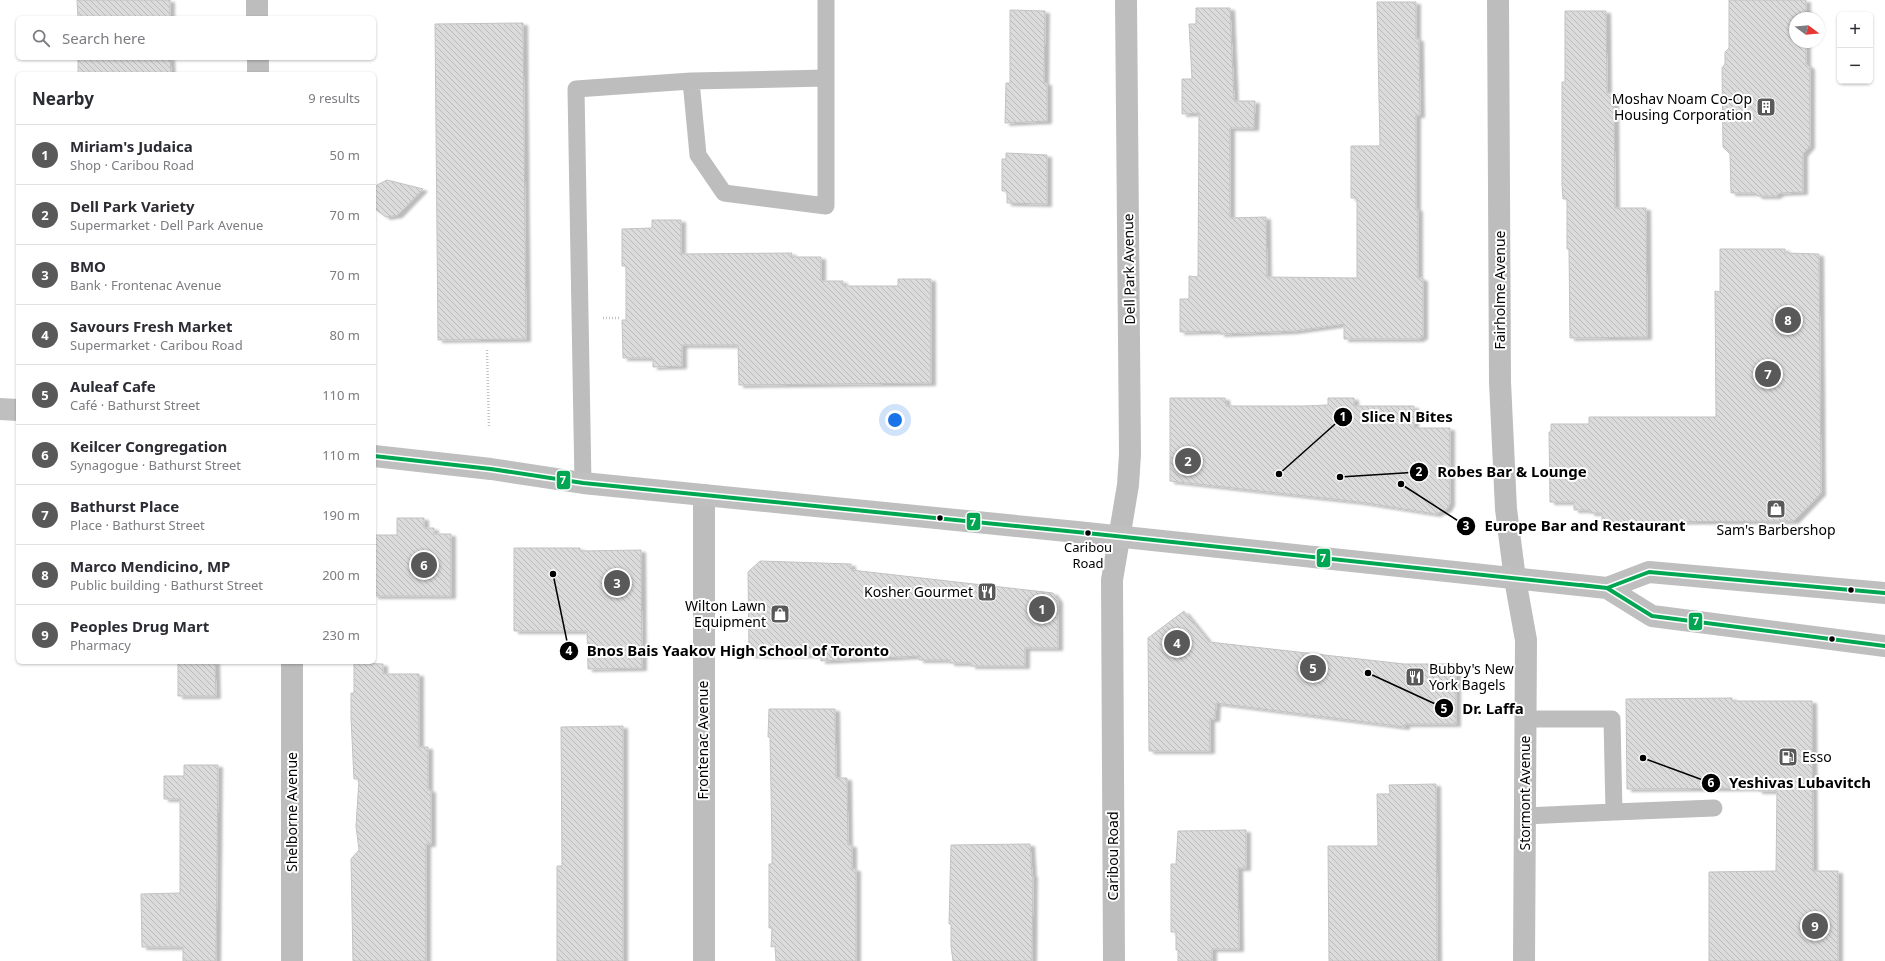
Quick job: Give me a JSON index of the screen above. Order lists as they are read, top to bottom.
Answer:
{
  "streets": {
    "street": [
      "Dell Park Avenue",
      "Fairholme Avenue",
      "Frontenac Avenue",
      "Stormont Avenue",
      "Shelborne Avenue",
      "Caribou Road"
    ]
  },
  "crossings": [
    ["Dell Park Avenue", "Caribou Road"],
    ["Fairholme Avenue", "Stormont Avenue"]
  ],
  "places": {
    "building": ["Moshav Noam Co-Op Housing Corporation"],
    "other": [
      "Slice N Bites",
      "Robes Bar & Lounge",
      "Europe Bar and Restaurant",
      "Caribou Road",
      "Bnos Bais Yaakov High School of Toronto",
      "Dr. Laffa",
      "Yeshivas Lubavitch"
    ],
    "shop": ["Sam's Barbershop", "Wilton Lawn Equipment"],
    "restaurant": ["Kosher Gourmet", "Bubby's New York Bagels"],
    "fuel station": ["Esso"]
  },
  "lines": ["transit line 7"],
  "north": "right",
  "page": {
    "map_buttons": ["+", "−"],
    "search": "Search here",
    "heading": ["Nearby", "9 results"],
    "list": [
      {
        "mark": "1",
        "name": "Miriam's Judaica",
        "note": "Shop · Caribou Road",
        "value": "50 m"
      },
      {
        "mark": "2",
        "name": "Dell Park Variety",
        "note": "Supermarket · Dell Park Avenue",
        "value": "70 m"
      },
      {
        "mark": "3",
        "name": "BMO",
        "note": "Bank · Frontenac Avenue",
        "value": "70 m"
      },
      {
        "mark": "4",
        "name": "Savours Fresh Market",
        "note": "Supermarket · Caribou Road",
        "value": "80 m"
      },
      {
        "mark": "5",
        "name": "Auleaf Cafe",
        "note": "Café · Bathurst Street",
        "value": "110 m"
      },
      {
        "mark": "6",
        "name": "Keilcer Congregation",
        "note": "Synagogue · Bathurst Street",
        "value": "110 m"
      },
      {
        "mark": "7",
        "name": "Bathurst Place",
        "note": "Place · Bathurst Street",
        "value": "190 m"
      },
      {
        "mark": "8",
        "name": "Marco Mendicino, MP",
        "note": "Public building · Bathurst Street",
        "value": "200 m"
      },
      {
        "mark": "9",
        "name": "Peoples Drug Mart",
        "note": "Pharmacy",
        "value": "230 m"
      }
    ],
    "pins": [
      "8",
      "7",
      "2",
      "6",
      "3",
      "1",
      "4",
      "5",
      "9"
    ]
  }
}
